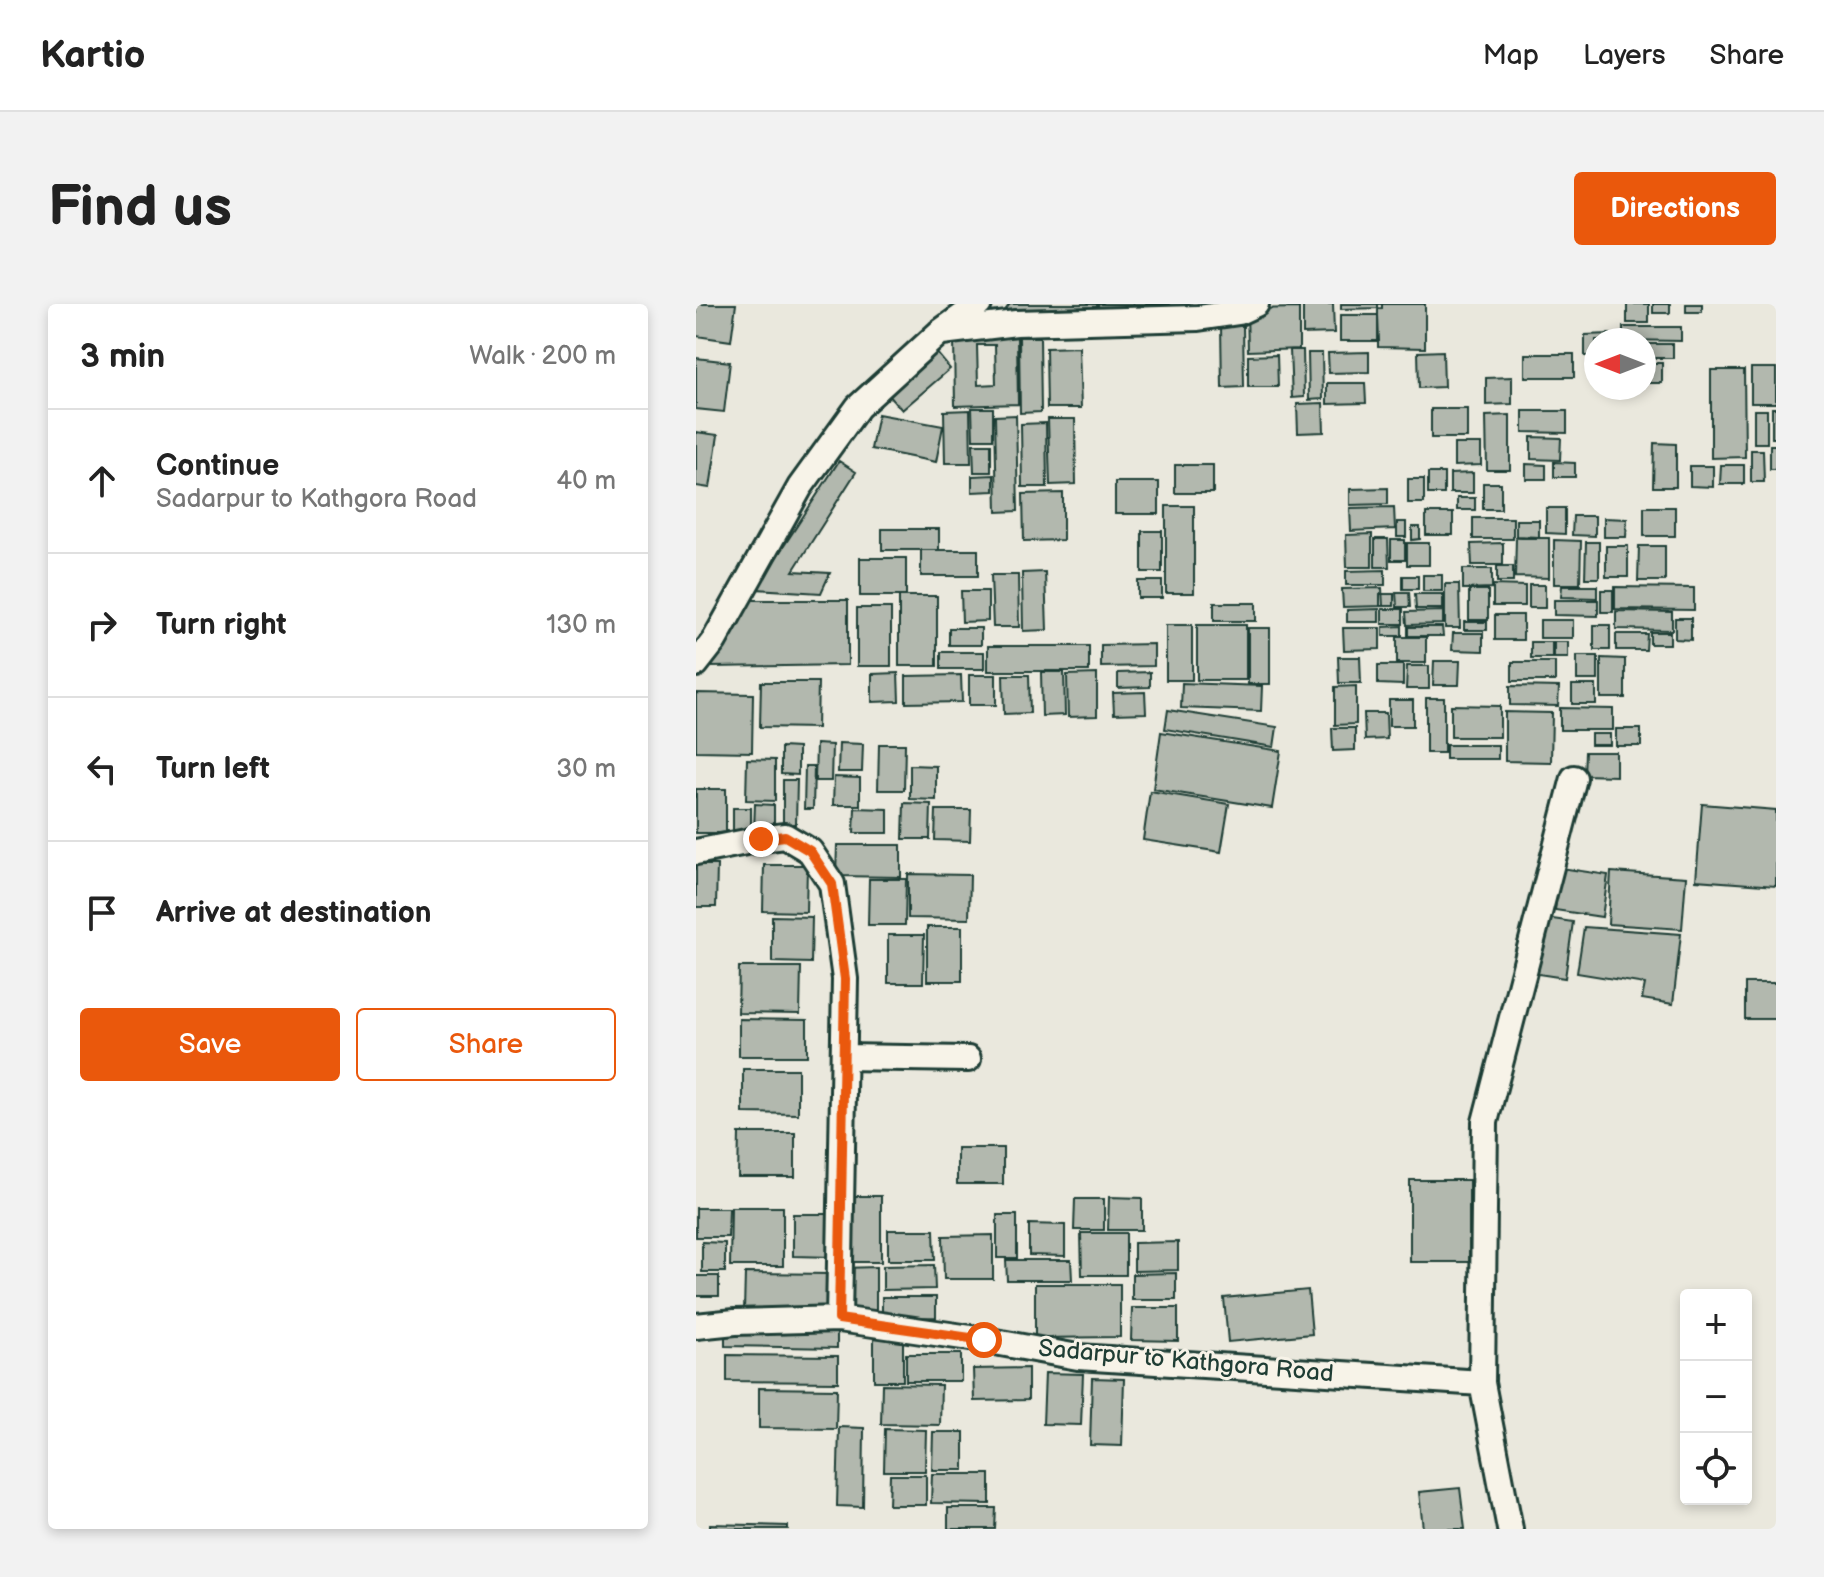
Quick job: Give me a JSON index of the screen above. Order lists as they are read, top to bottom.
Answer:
{
  "streets": {
    "street": ["Sadarpur to Kathgora Road"]
  },
  "north": "left",
  "page": {
    "header": "Kartio",
    "nav": ["Map", "Layers", "Share"],
    "buttons": [
      "Directions",
      ["Save", "Share"]
    ],
    "title": "Find us",
    "heading": ["3 min", "Walk · 200 m"],
    "list": [
      ["Continue", "Sadarpur to Kathgora Road", "40 m"],
      ["Turn right", "130 m"],
      ["Turn left", "30 m"],
      "Arrive at destination"
    ],
    "map_buttons": ["+", "−"]
  }
}
